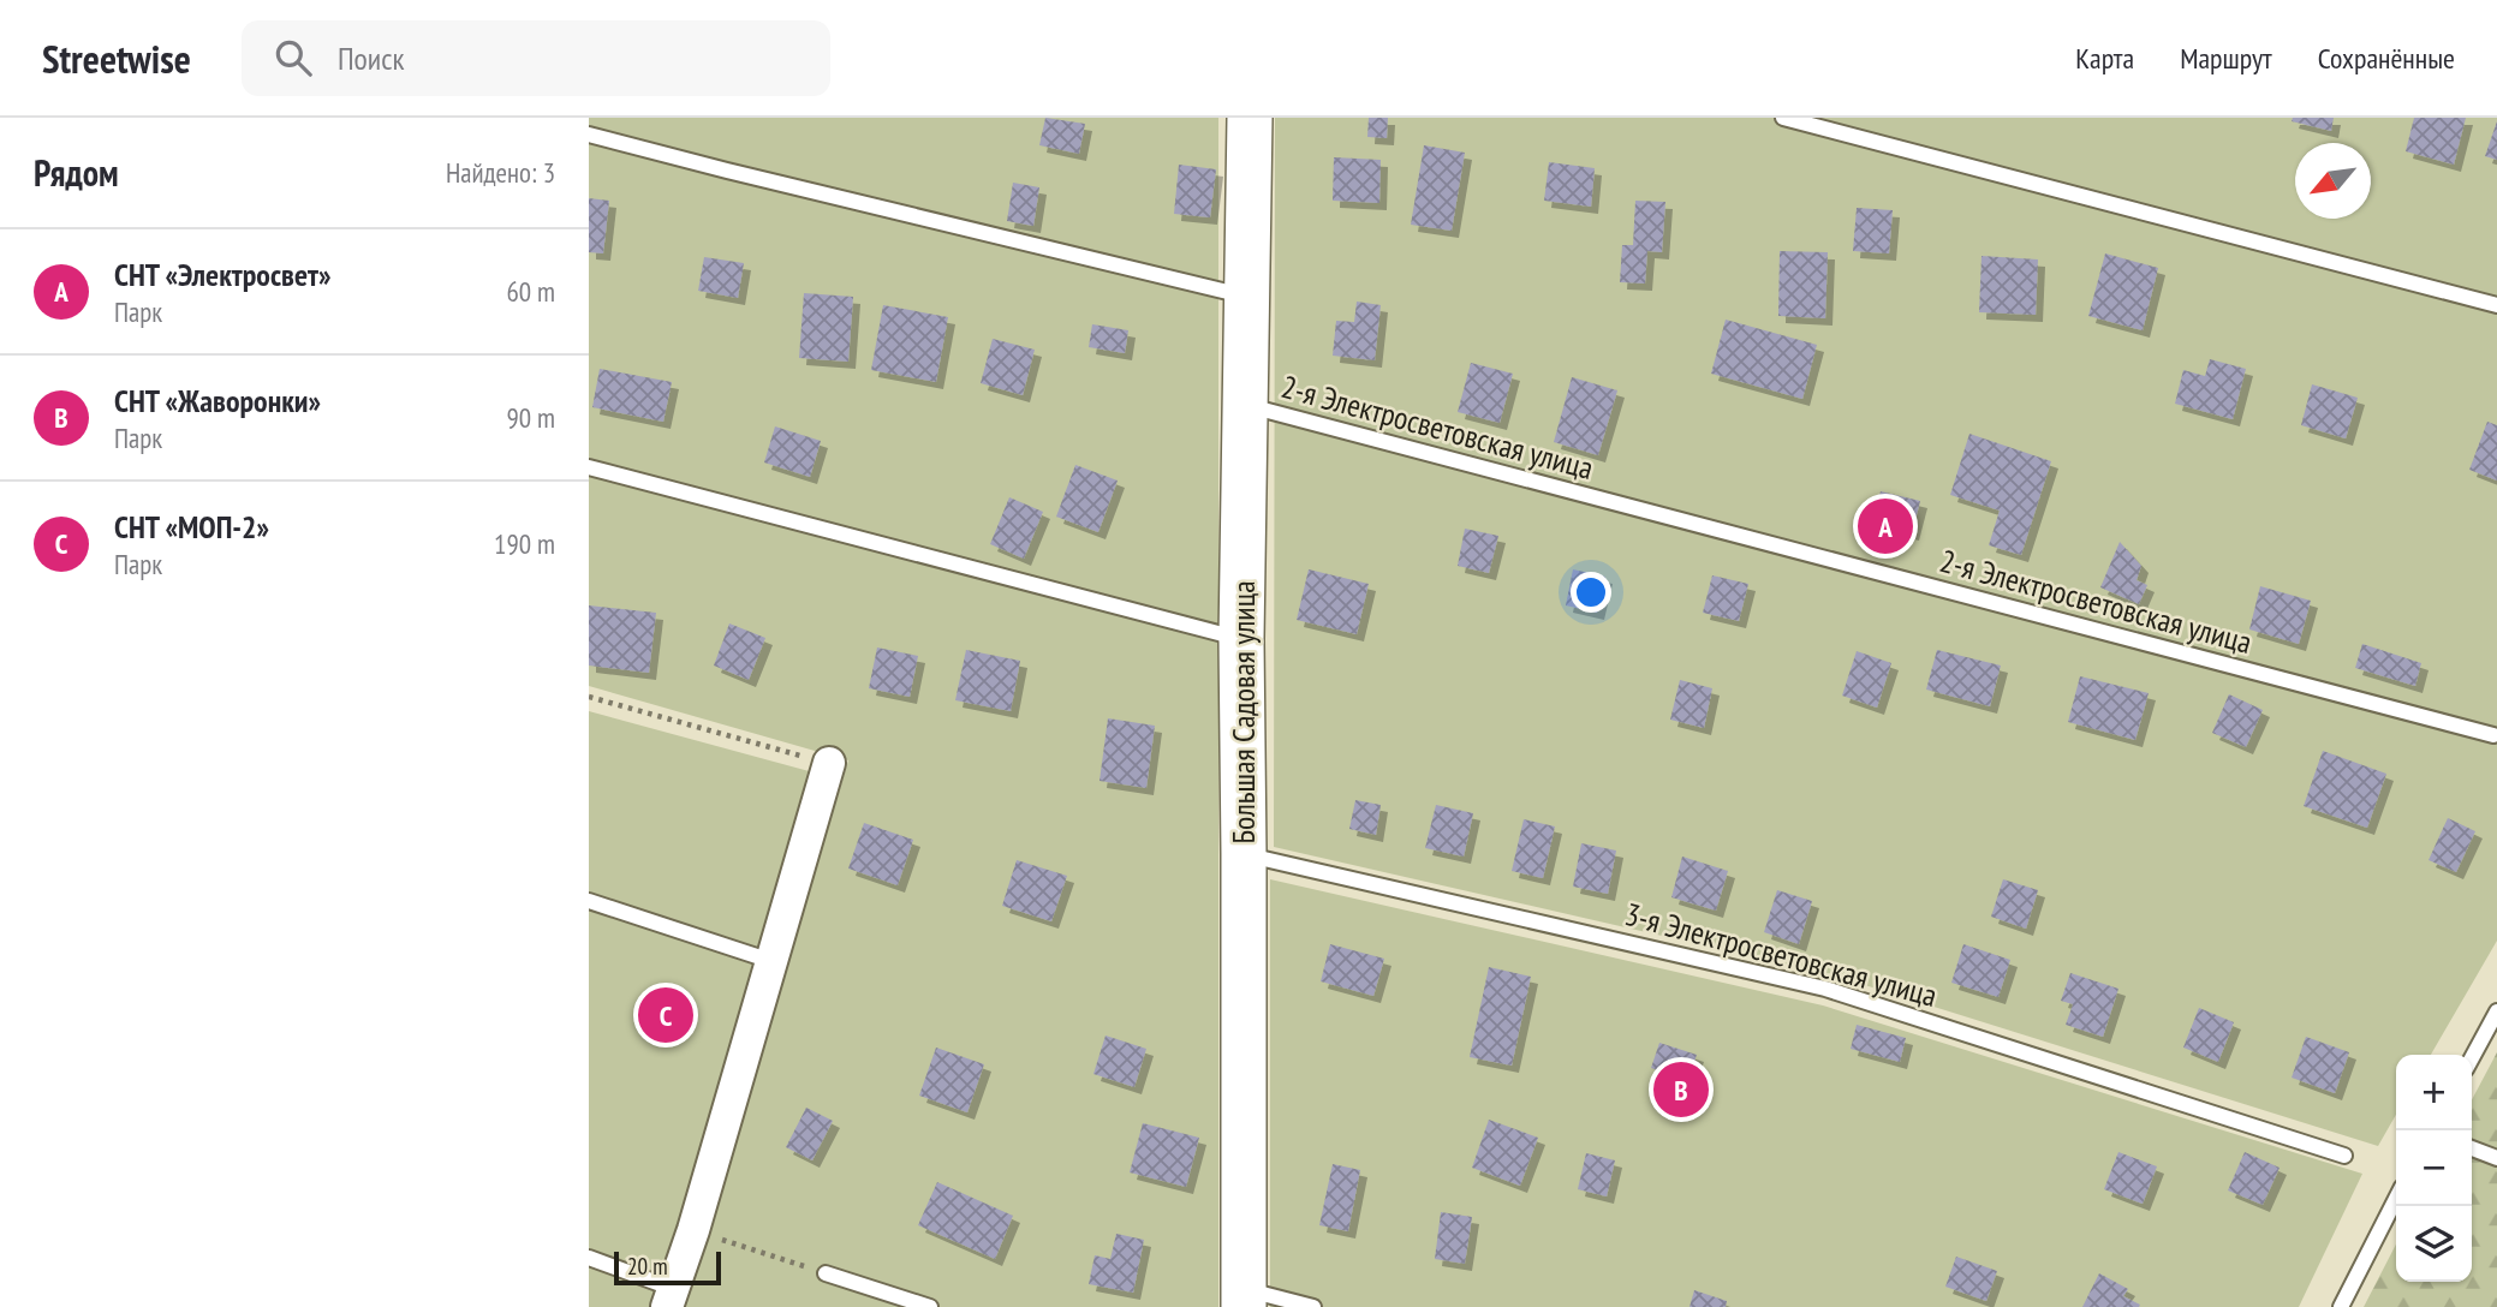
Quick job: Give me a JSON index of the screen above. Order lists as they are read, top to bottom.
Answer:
{
  "streets": {
    "street": ["Большая Садовая улица"],
    "lane": ["2-я Электросветовская улица", "3-я Электросветовская улица"]
  },
  "crossings": [
    ["2-я Электросветовская улица", "Большая Садовая улица"],
    ["Большая Садовая улица", "3-я Электросветовская улица"]
  ],
  "scale_bar": "20 m",
  "north": "bottom left",
  "page": {
    "header": "Streetwise",
    "search": "Поиск",
    "nav": ["Карта", "Маршрут", "Сохранённые"],
    "heading": ["Рядом", "Найдено: 3"],
    "list": [
      {
        "mark": "A",
        "name": "СНТ «Электросвет»",
        "note": "Парк",
        "value": "60 m"
      },
      {
        "mark": "B",
        "name": "СНТ «Жаворонки»",
        "note": "Парк",
        "value": "90 m"
      },
      {
        "mark": "C",
        "name": "СНТ «МОП-2»",
        "note": "Парк",
        "value": "190 m"
      }
    ],
    "pins": ["A", "C", "B"],
    "map_buttons": ["+", "−"],
    "scale": "20 m"
  }
}
